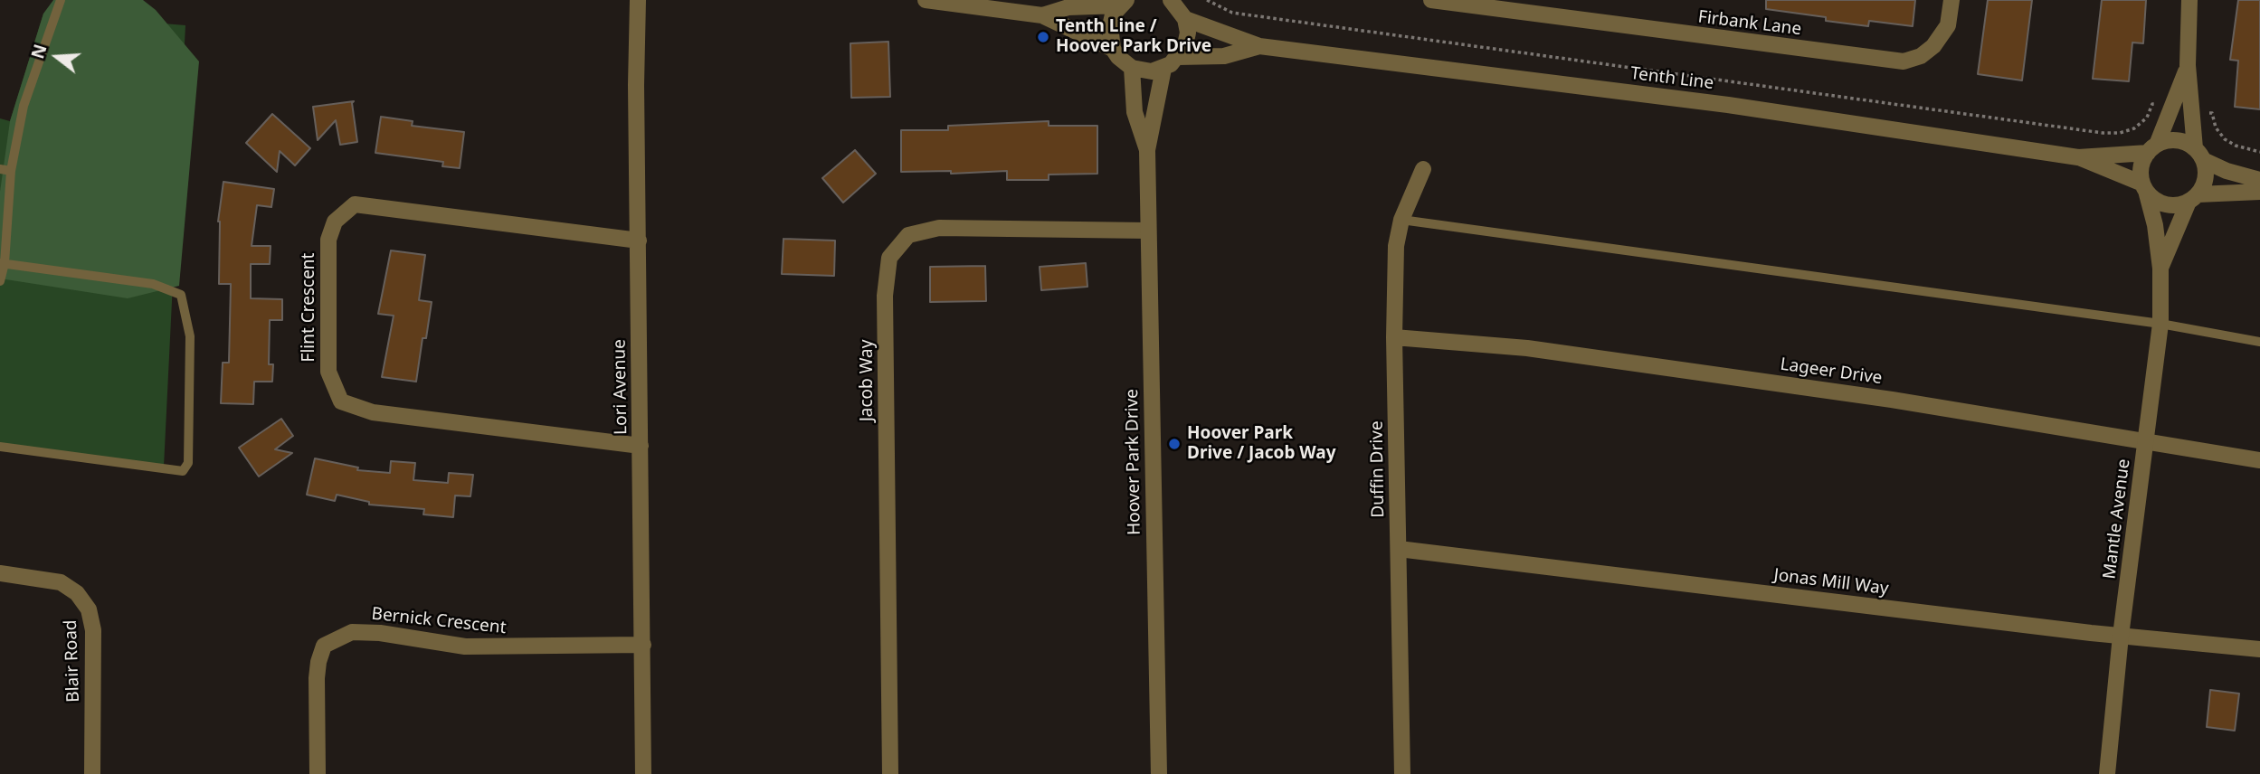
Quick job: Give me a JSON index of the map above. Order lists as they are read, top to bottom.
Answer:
{
  "streets": {
    "street": [
      "Firbank Lane",
      "Tenth Line",
      "Flint Crescent",
      "Lageer Drive",
      "Jacob Way",
      "Lori Avenue",
      "Hoover Park Drive",
      "Duffin Drive",
      "Mantle Avenue",
      "Jonas Mill Way",
      "Bernick Crescent",
      "Blair Road"
    ]
  },
  "crossings": [
    ["Tenth Line", "Mantle Avenue"],
    ["Flint Crescent", "Lori Avenue"],
    ["Lageer Drive", "Duffin Drive"],
    ["Lageer Drive", "Mantle Avenue"],
    ["Jacob Way", "Hoover Park Drive"],
    ["Lori Avenue", "Bernick Crescent"],
    ["Duffin Drive", "Jonas Mill Way"],
    ["Mantle Avenue", "Jonas Mill Way"]
  ],
  "places": ["Tenth Line / Hoover Park Drive", "Hoover Park Drive / Jacob Way"],
  "north": "left"
}
